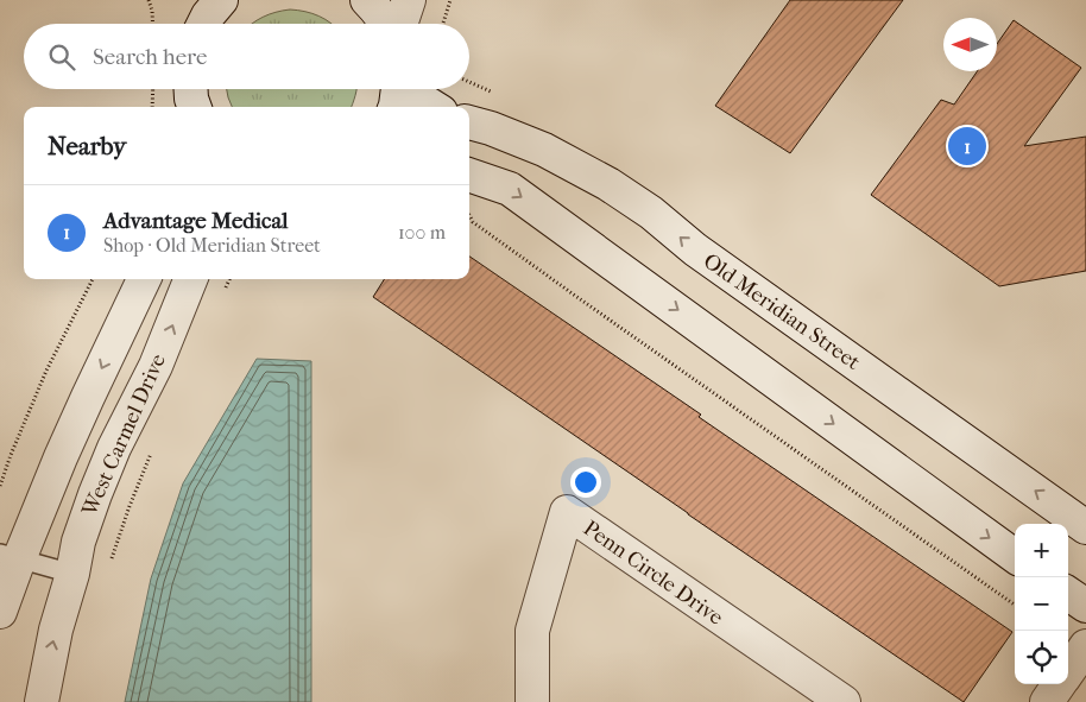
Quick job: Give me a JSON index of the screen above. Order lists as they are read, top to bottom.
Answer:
{
  "streets": {
    "main road": ["Old Meridian Street", "West Carmel Drive", "Penn Circle Drive"]
  },
  "north": "left",
  "page": {
    "search": "Search here",
    "heading": "Nearby",
    "pins": "1",
    "list": [
      {
        "mark": "1",
        "name": "Advantage Medical",
        "note": "Shop · Old Meridian Street",
        "value": "100 m"
      }
    ],
    "map_buttons": ["+", "−"]
  }
}
